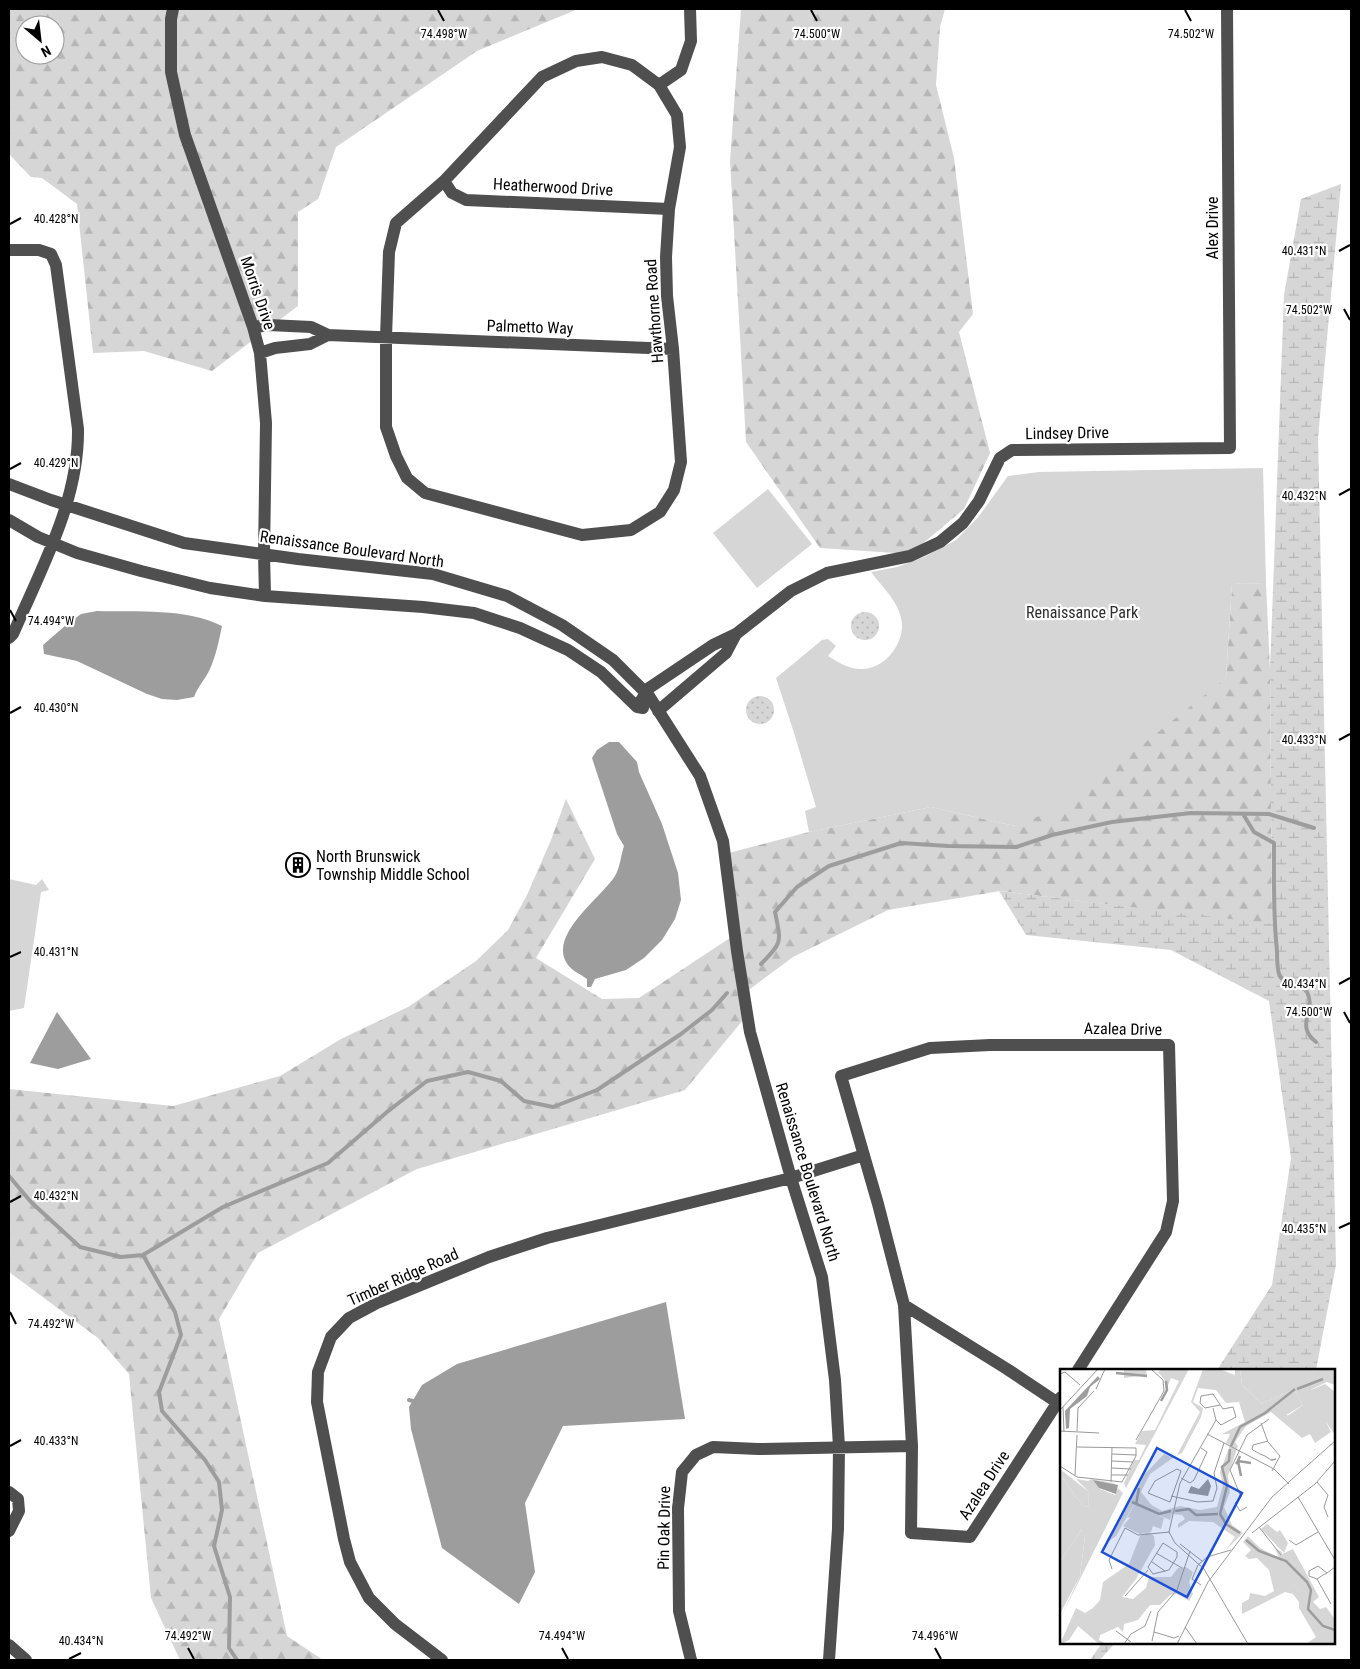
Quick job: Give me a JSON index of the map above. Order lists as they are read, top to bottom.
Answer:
{
  "streets": {
    "street": [
      "Heatherwood Drive",
      "Alex Drive",
      "Morris Drive",
      "Hawthorne Road",
      "Palmetto Way",
      "Lindsey Drive",
      "Renaissance Boulevard North",
      "Azalea Drive",
      "Timber Ridge Road",
      "Pin Oak Drive"
    ]
  },
  "crossings": [
    ["Heatherwood Drive", "Hawthorne Road"],
    ["Alex Drive", "Lindsey Drive"],
    ["Morris Drive", "Renaissance Boulevard North"],
    ["Hawthorne Road", "Palmetto Way"],
    ["Lindsey Drive", "Renaissance Boulevard North"],
    ["Renaissance Boulevard North", "Timber Ridge Road"],
    ["Renaissance Boulevard North", "Pin Oak Drive"]
  ],
  "parks": ["Renaissance Park"],
  "places": {
    "building": ["North Brunswick Township Middle School"]
  },
  "north": "bottom right",
  "coordinates": [
    "74.498°W",
    "74.500°W",
    "74.502°W",
    "40.428°N",
    "40.431°N",
    "40.429°N",
    "40.432°N",
    "74.494°W",
    "40.430°N",
    "40.433°N",
    "40.434°N",
    "40.435°N",
    "74.492°W",
    "74.496°W"
  ]
}
